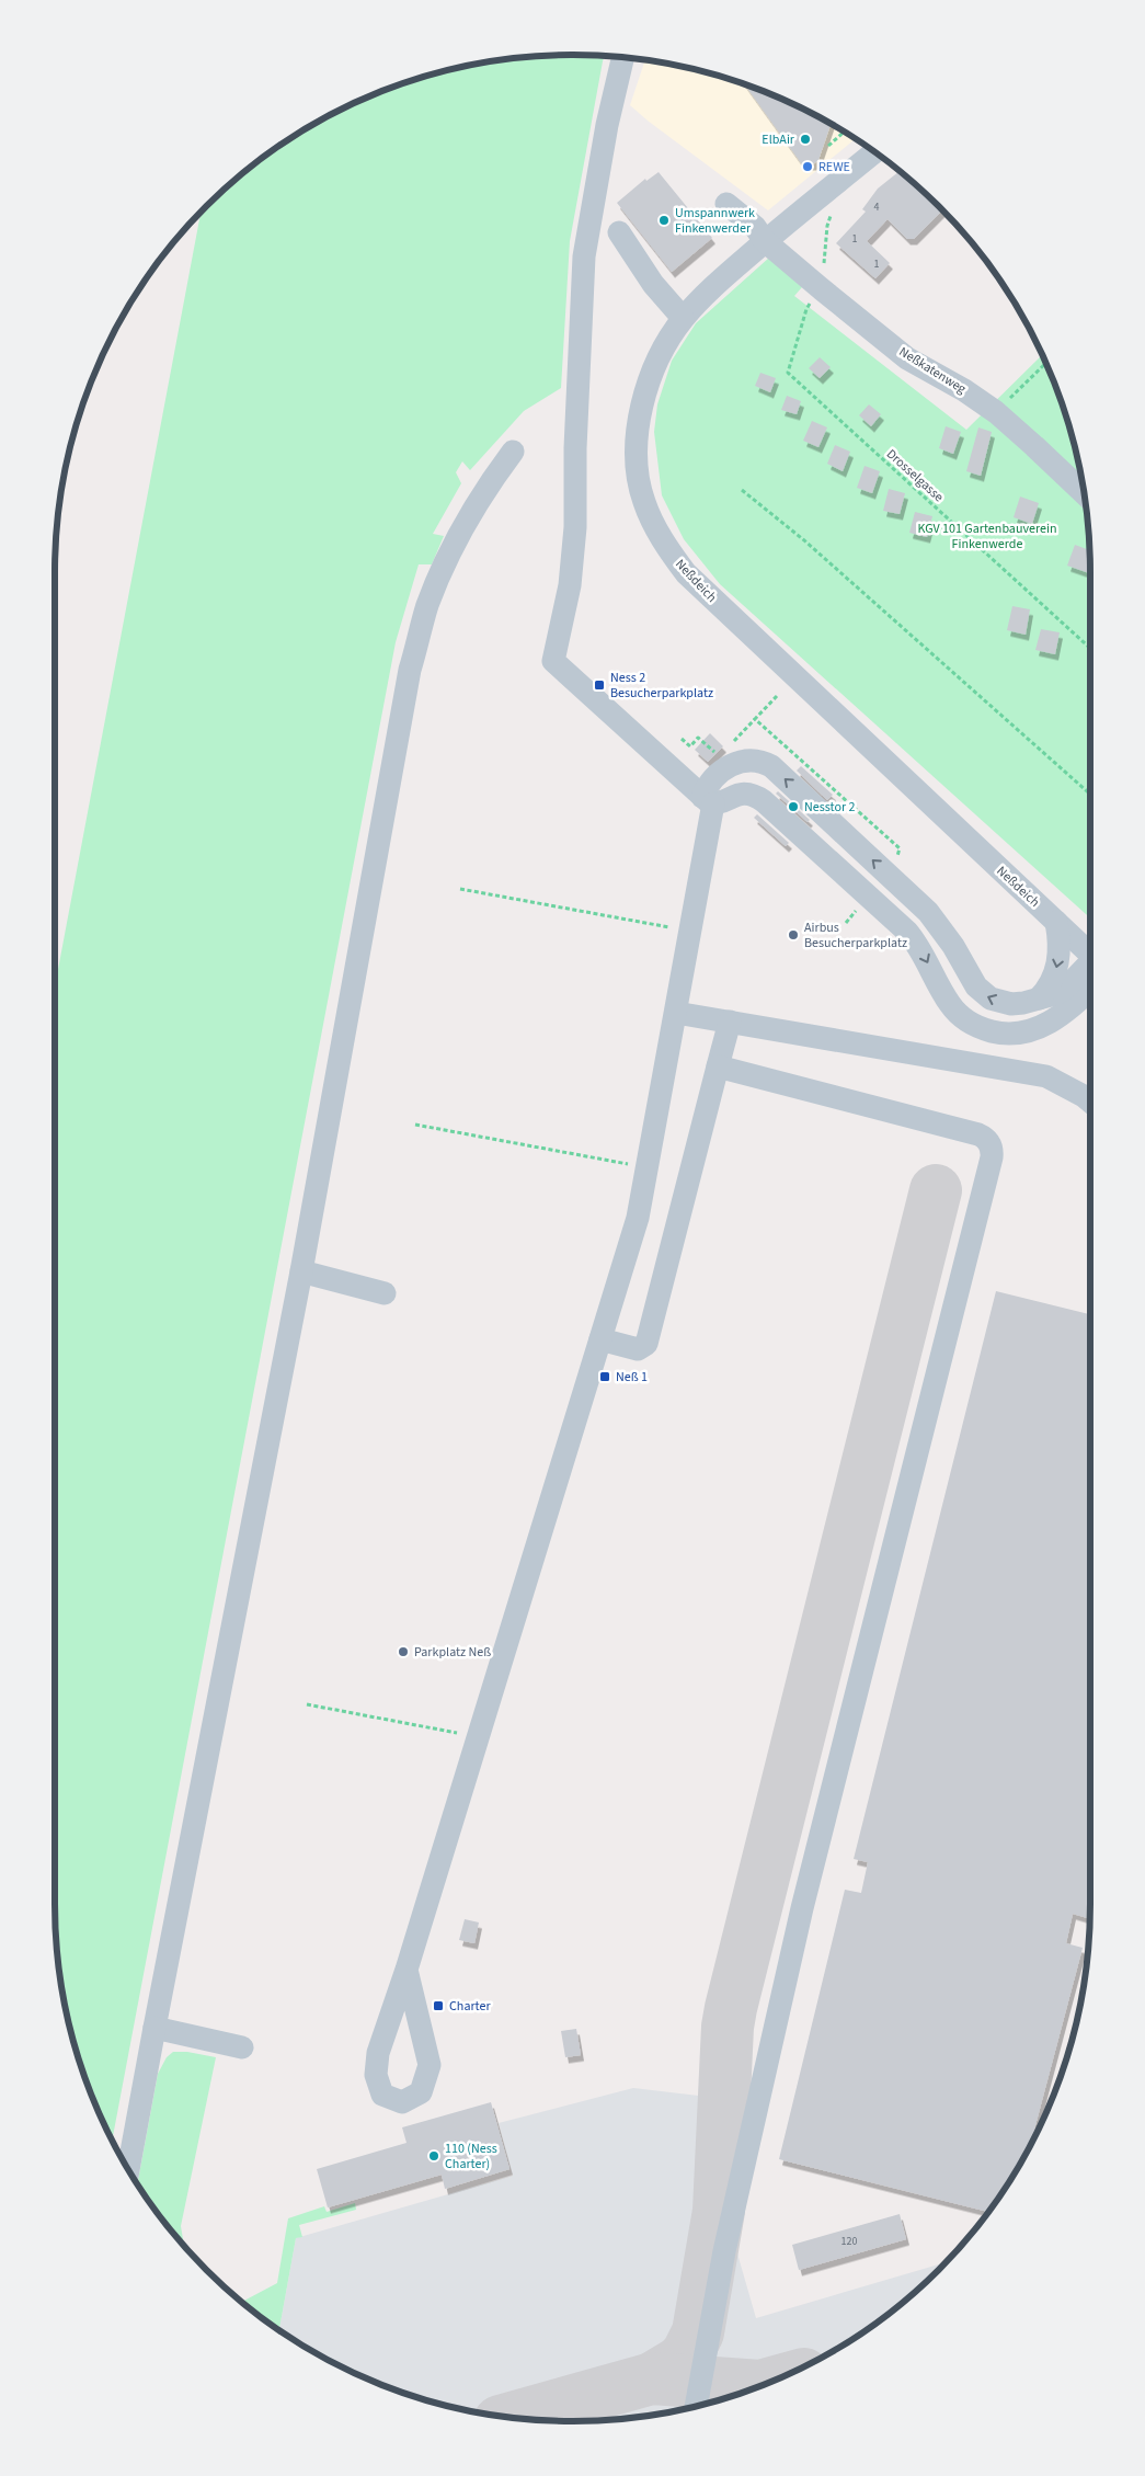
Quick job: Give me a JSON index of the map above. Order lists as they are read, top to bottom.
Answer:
{
  "streets": {
    "street": ["Neßkatenweg", "Neßdeich"],
    "path": ["Drosselgasse"]
  },
  "crossings": [
    ["Neßkatenweg", "Drosselgasse"],
    ["Neßkatenweg", "Neßdeich"]
  ],
  "parks": ["KGV 101 Gartenbauverein Finkenwerde"],
  "places": {
    "other": [
      "ElbAir",
      "REWE",
      "Umspannwerk Finkenwerder",
      "Nesstor 2",
      "Airbus Besucherparkplatz",
      "Parkplatz Neß",
      "110 (Ness Charter)"
    ],
    "transit": ["Ness 2 Besucherparkplatz", "Neß 1", "Charter"]
  },
  "house_numbers": [
    "4",
    "1",
    "1",
    "120"
  ]
}
